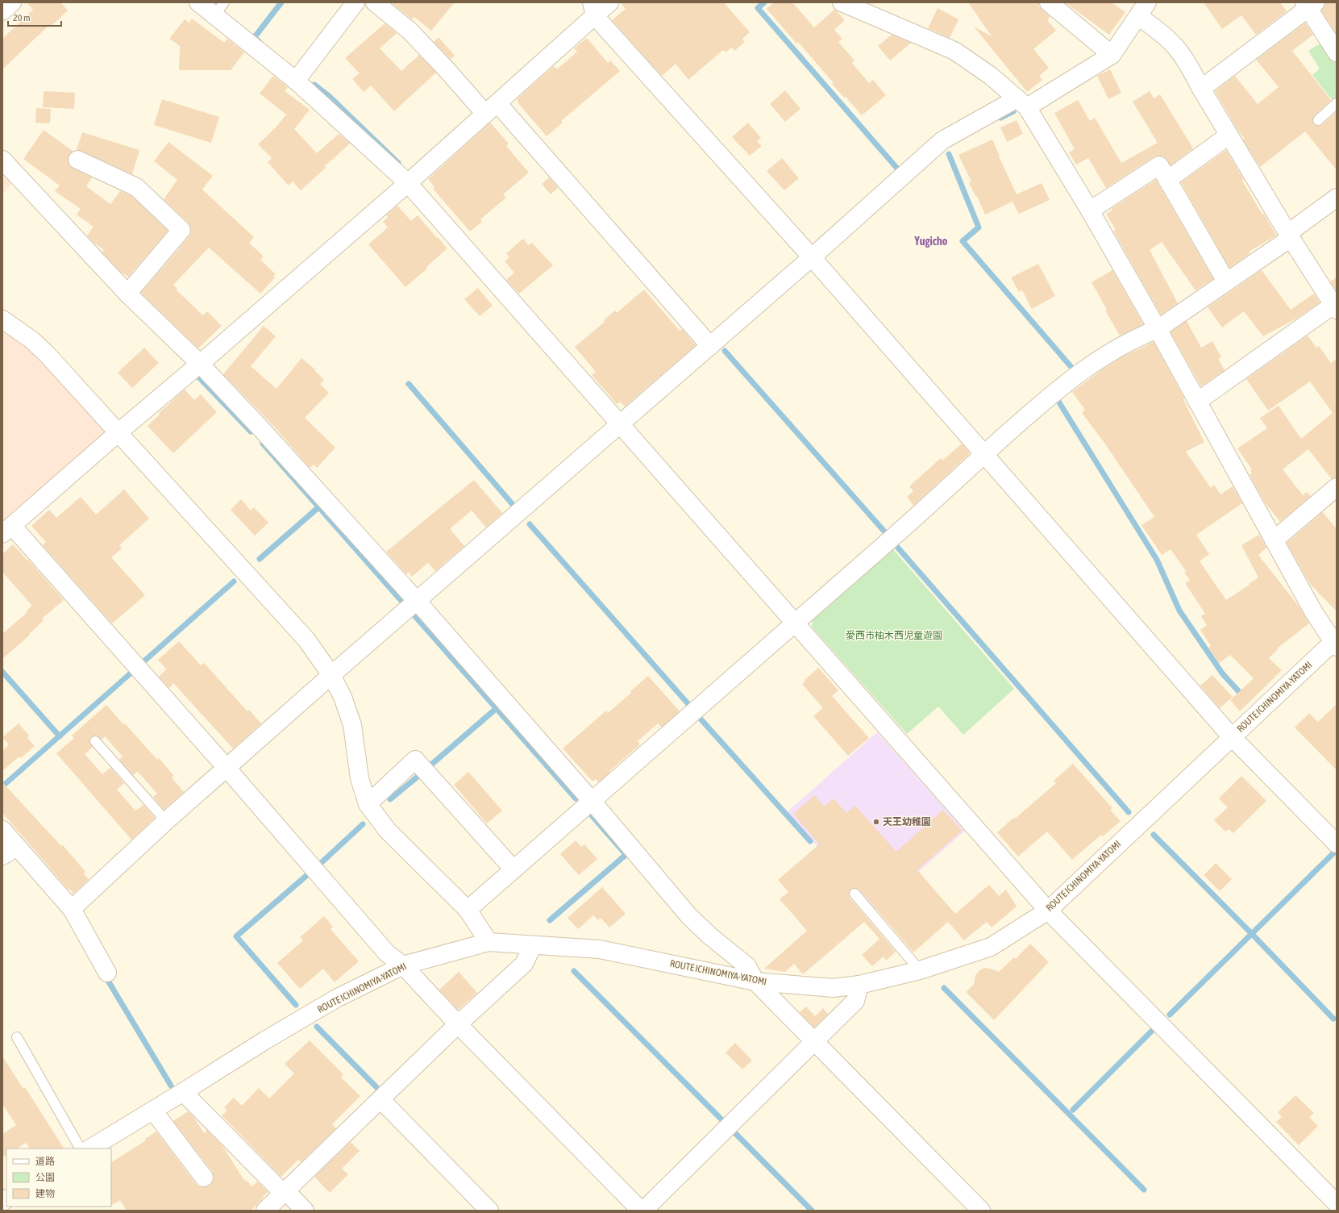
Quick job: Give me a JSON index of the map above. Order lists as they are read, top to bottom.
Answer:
{
  "streets": {
    "street": ["ROUTE ICHINOMIYA-YATOMI"]
  },
  "districts": ["Yugicho"],
  "parks": ["愛西市柚木西児童遊園"],
  "places": ["天王幼稚園"],
  "legend": ["道路", "公園", "建物"],
  "scale_bar": "20 m"
}
